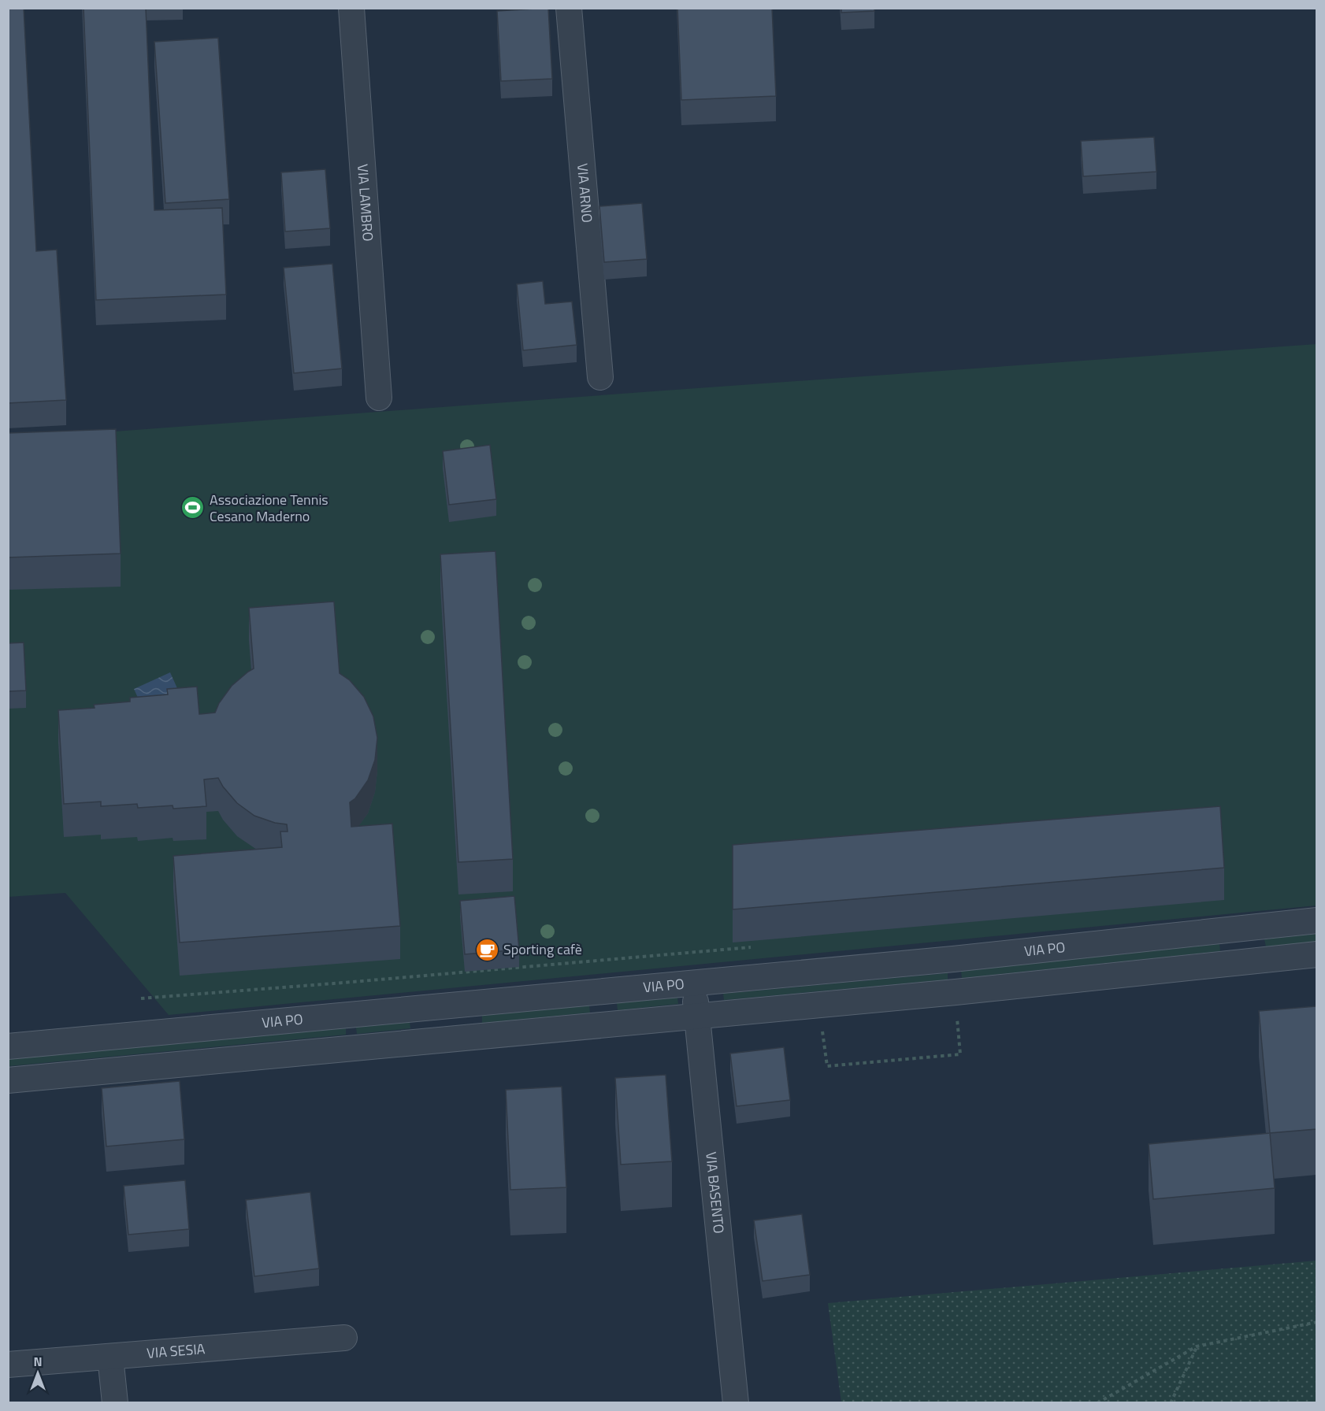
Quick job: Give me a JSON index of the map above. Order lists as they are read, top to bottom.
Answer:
{
  "streets": {
    "street": [
      "VIA ARNO",
      "VIA LAMBRO",
      "VIA PO",
      "VIA BASENTO",
      "VIA SESIA"
    ]
  },
  "crossings": [
    ["VIA PO", "VIA BASENTO"]
  ],
  "places": {
    "sports": ["Associazione Tennis Cesano Maderno"],
    "cafe": ["Sporting cafè"]
  },
  "north": "top"
}
